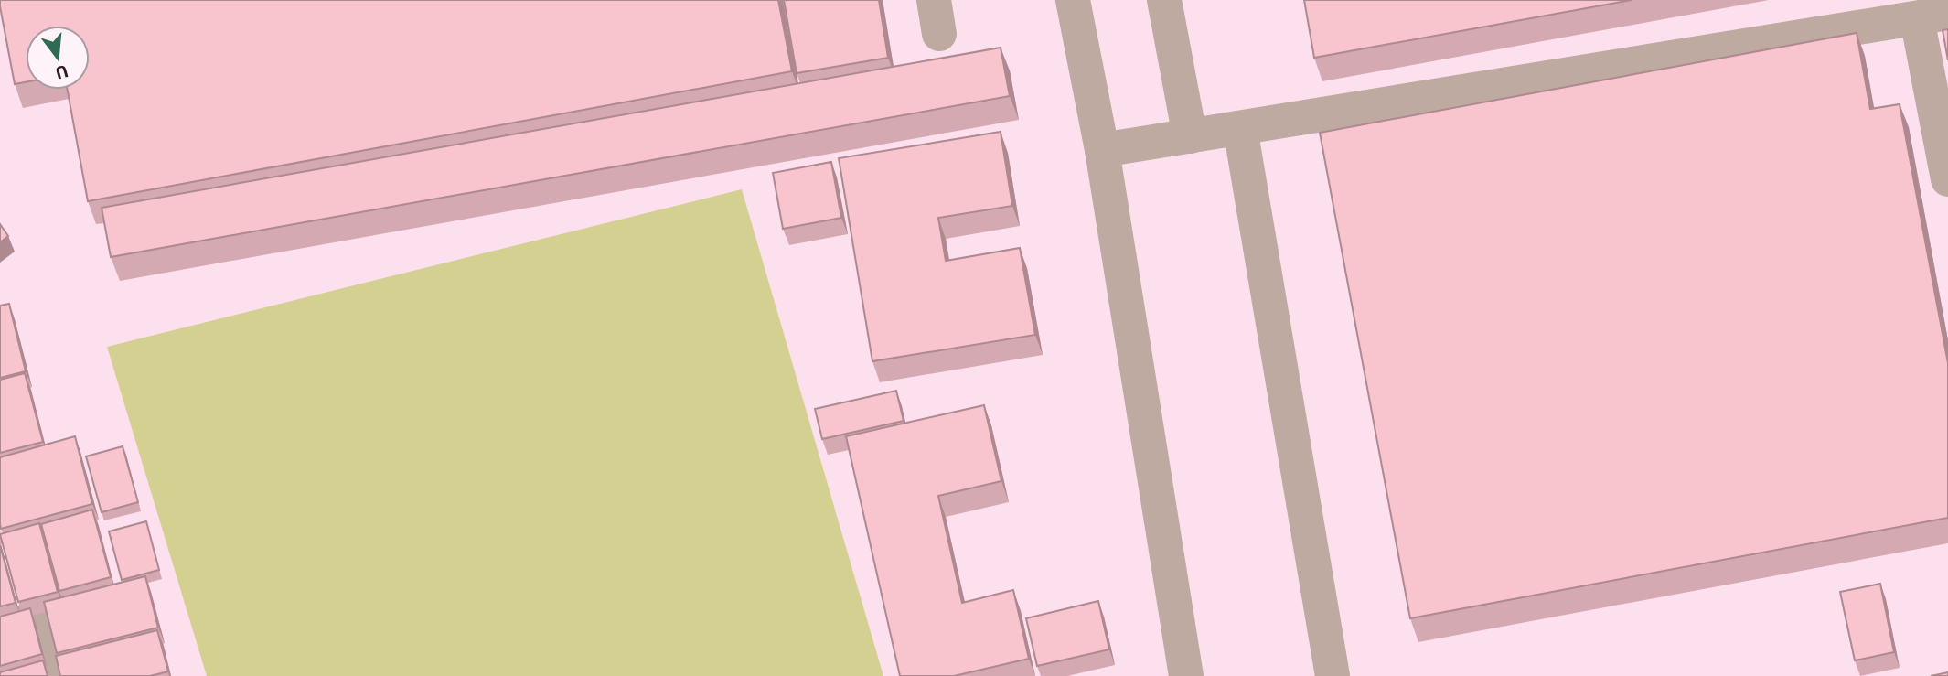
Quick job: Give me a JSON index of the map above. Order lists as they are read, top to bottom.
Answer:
{
  "north": "bottom"
}
